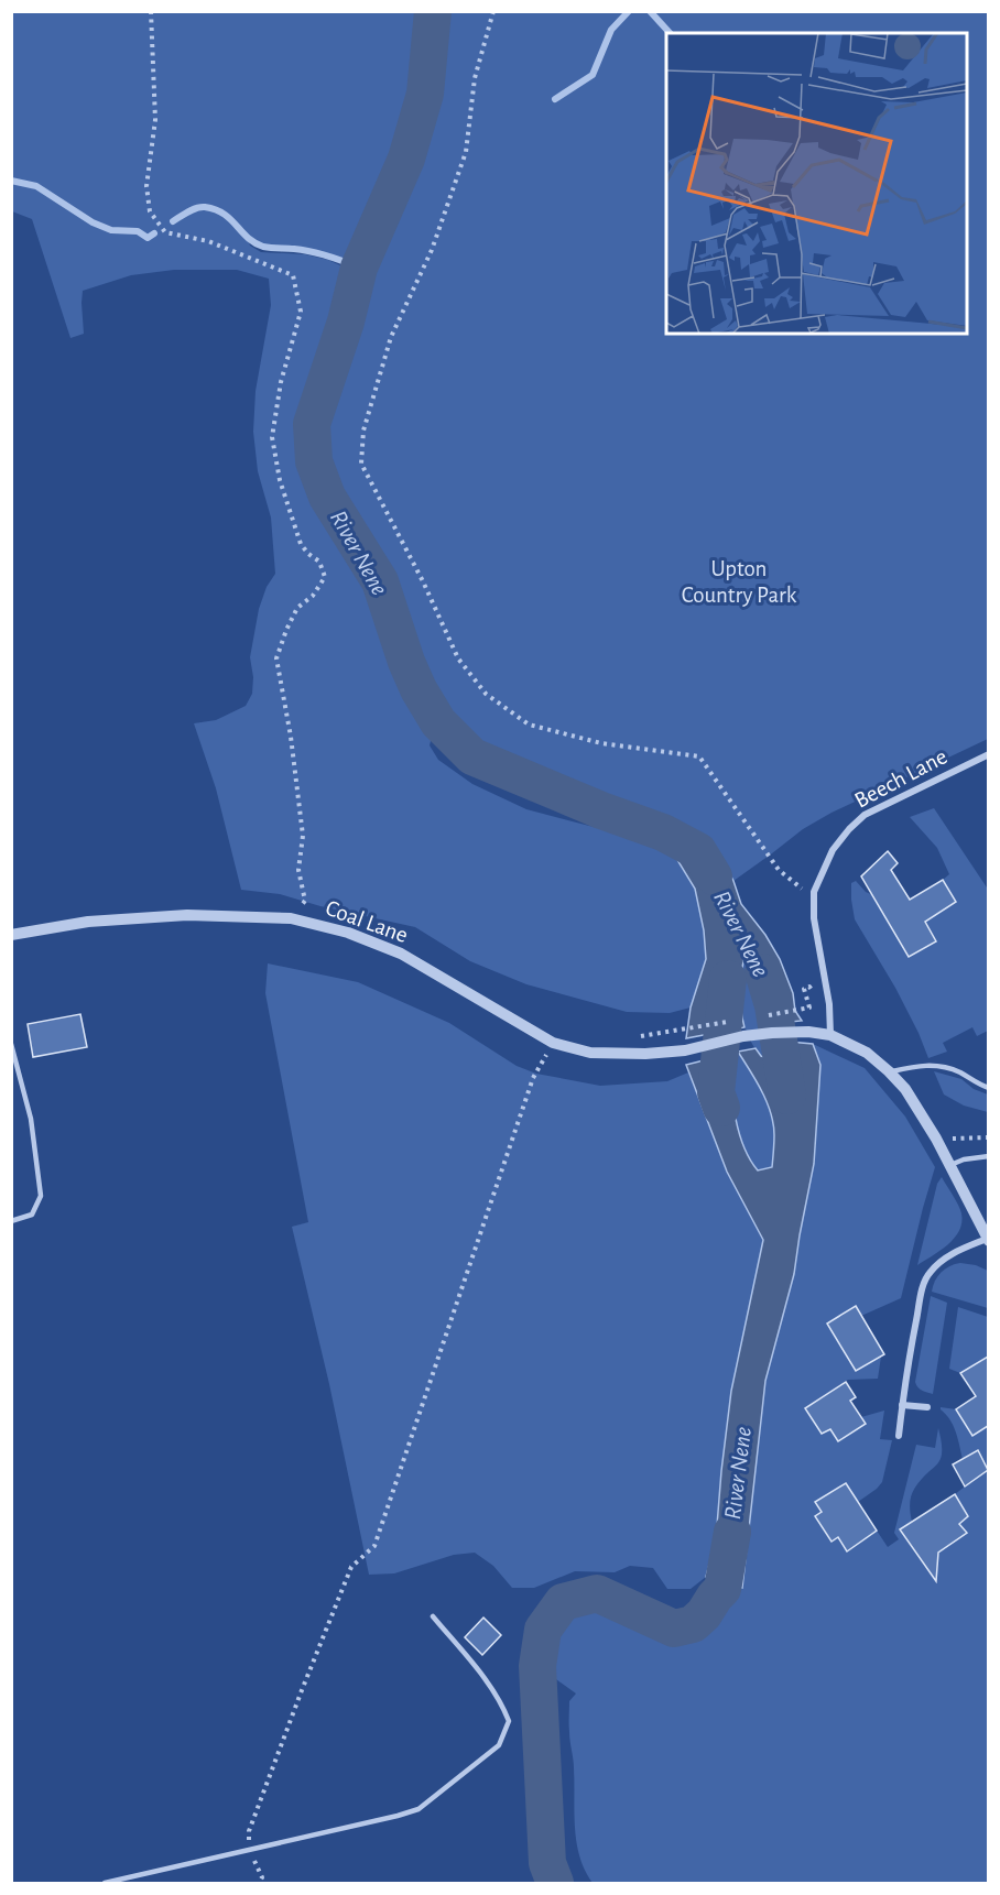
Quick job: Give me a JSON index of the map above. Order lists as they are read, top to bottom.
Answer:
{
  "streets": {
    "street": ["Beech Lane", "Coal Lane"]
  },
  "crossings": [
    ["Beech Lane", "Coal Lane"]
  ],
  "water": ["River Nene"],
  "parks": ["Upton Country Park"]
}
